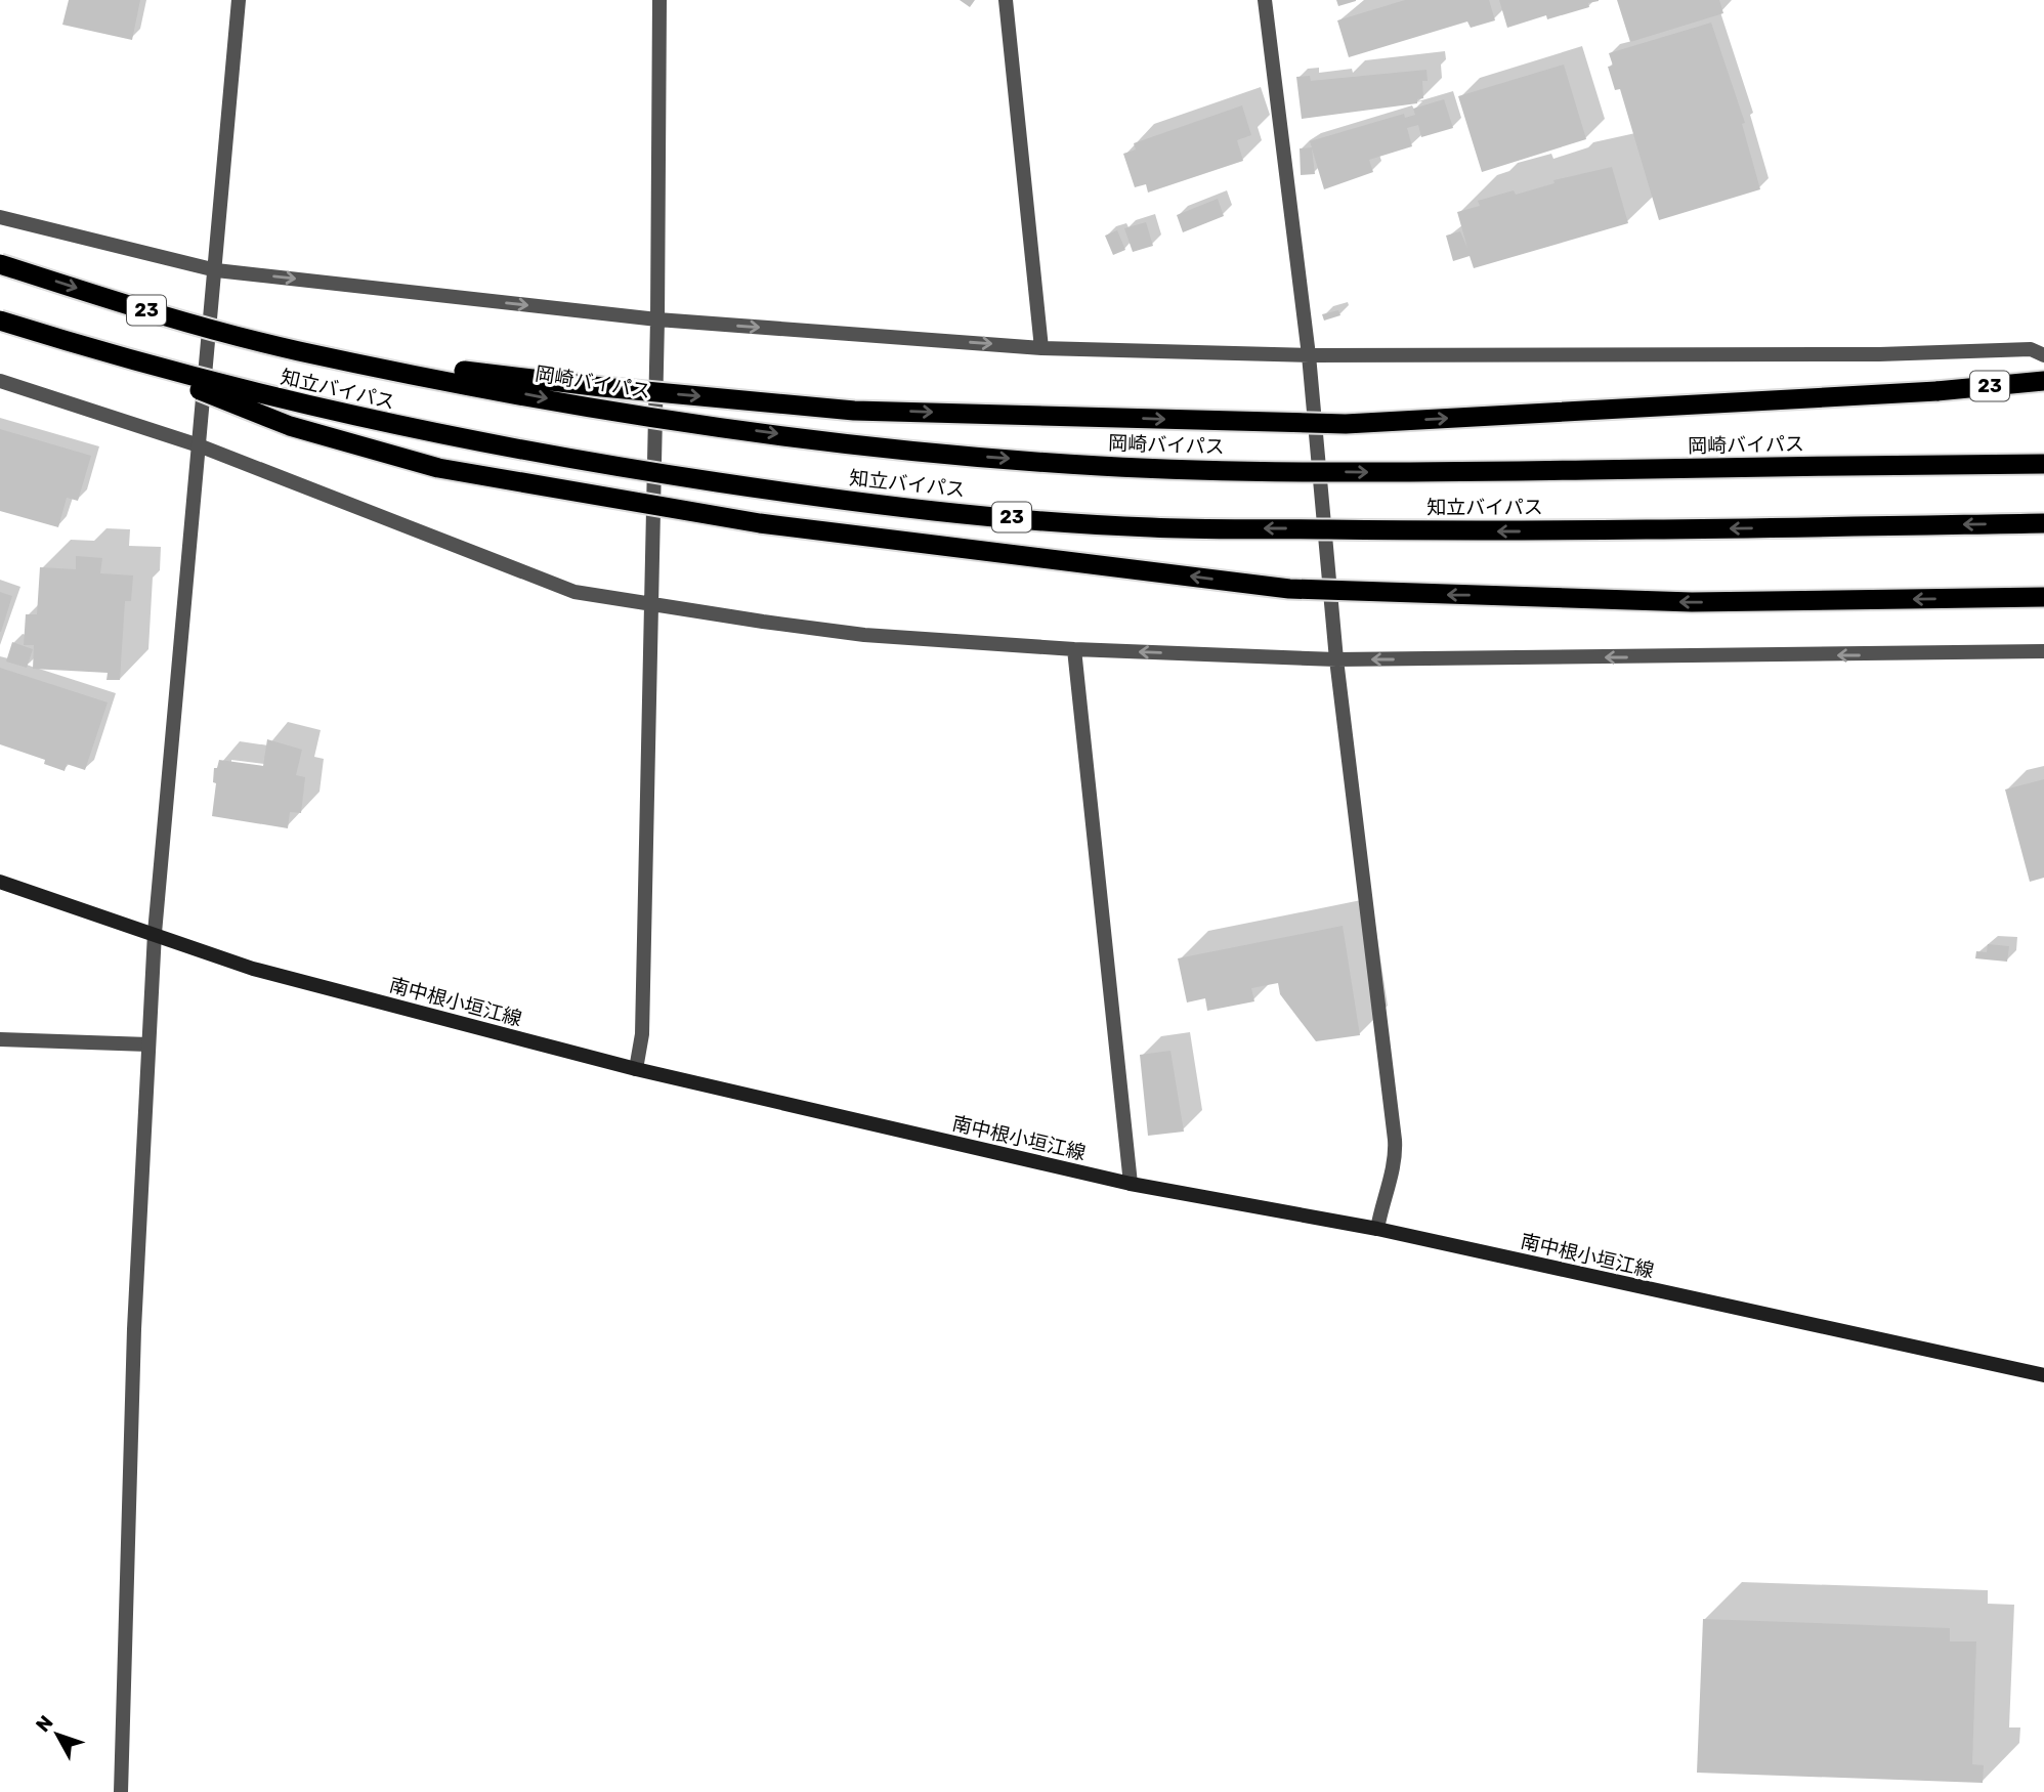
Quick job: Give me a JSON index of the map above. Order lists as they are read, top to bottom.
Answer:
{
  "streets": {
    "highway": ["23", "岡崎バイパス", "知立バイパス"],
    "main road": ["南中根小垣江線"]
  },
  "crossings": [
    ["23", "岡崎バイパス"],
    ["23", "知立バイパス"],
    ["岡崎バイパス", "知立バイパス"]
  ],
  "north": "top left"
}
